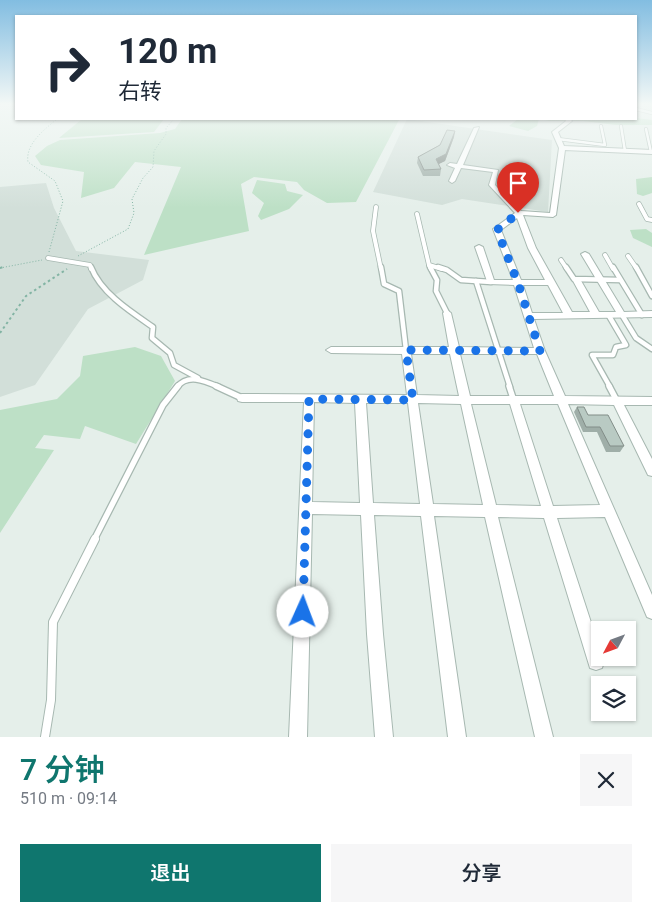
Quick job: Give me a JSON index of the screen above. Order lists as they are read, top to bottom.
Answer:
{
  "north": "bottom left",
  "page": {
    "turn": ["120 m", "右转"],
    "heading": ["7 分钟", "510 m · 09:14"],
    "buttons": ["退出", "分享"]
  }
}
